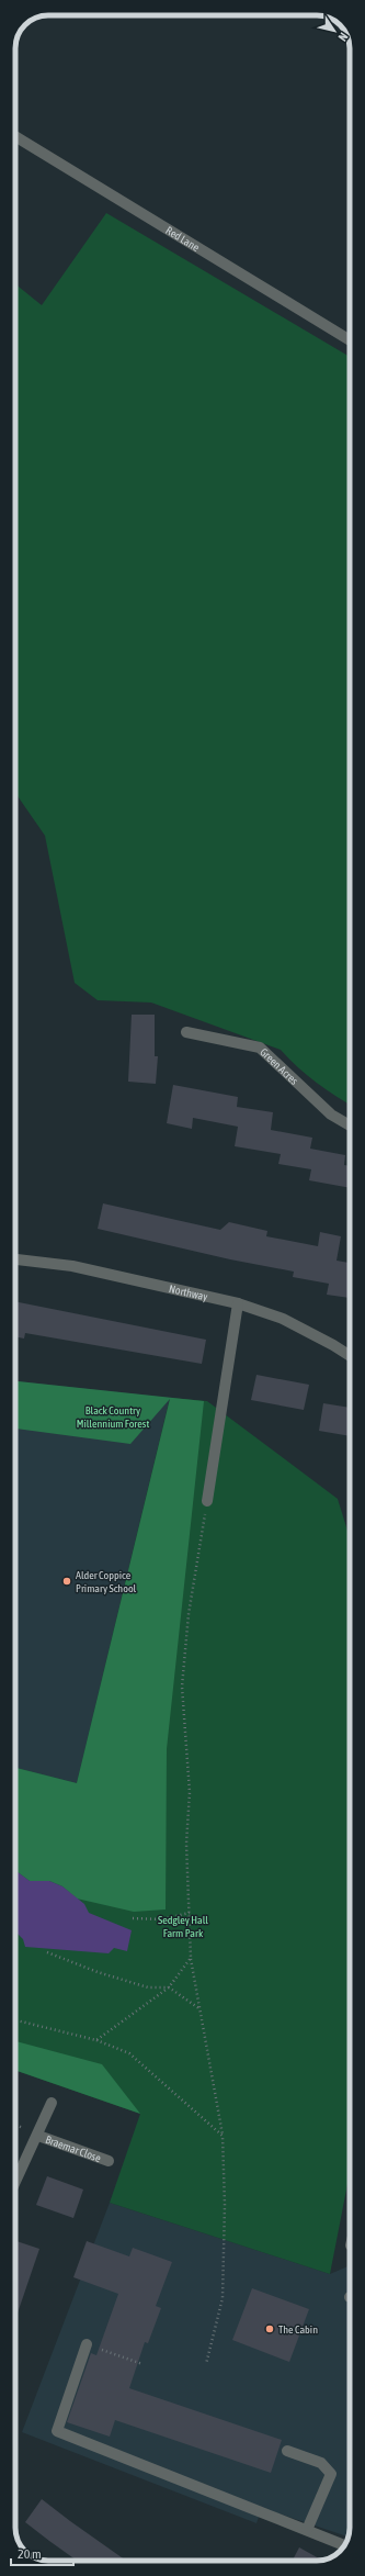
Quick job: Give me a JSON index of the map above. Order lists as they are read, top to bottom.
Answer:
{
  "streets": {
    "street": [
      "Red Lane",
      "Green Acres",
      "Northway",
      "Braemar Close"
    ]
  },
  "parks": ["Black Country Millennium Forest", "Sedgley Hall Farm Park"],
  "places": ["Alder Coppice Primary School", "The Cabin"],
  "scale_bar": "20 m",
  "north": "bottom right"
}
